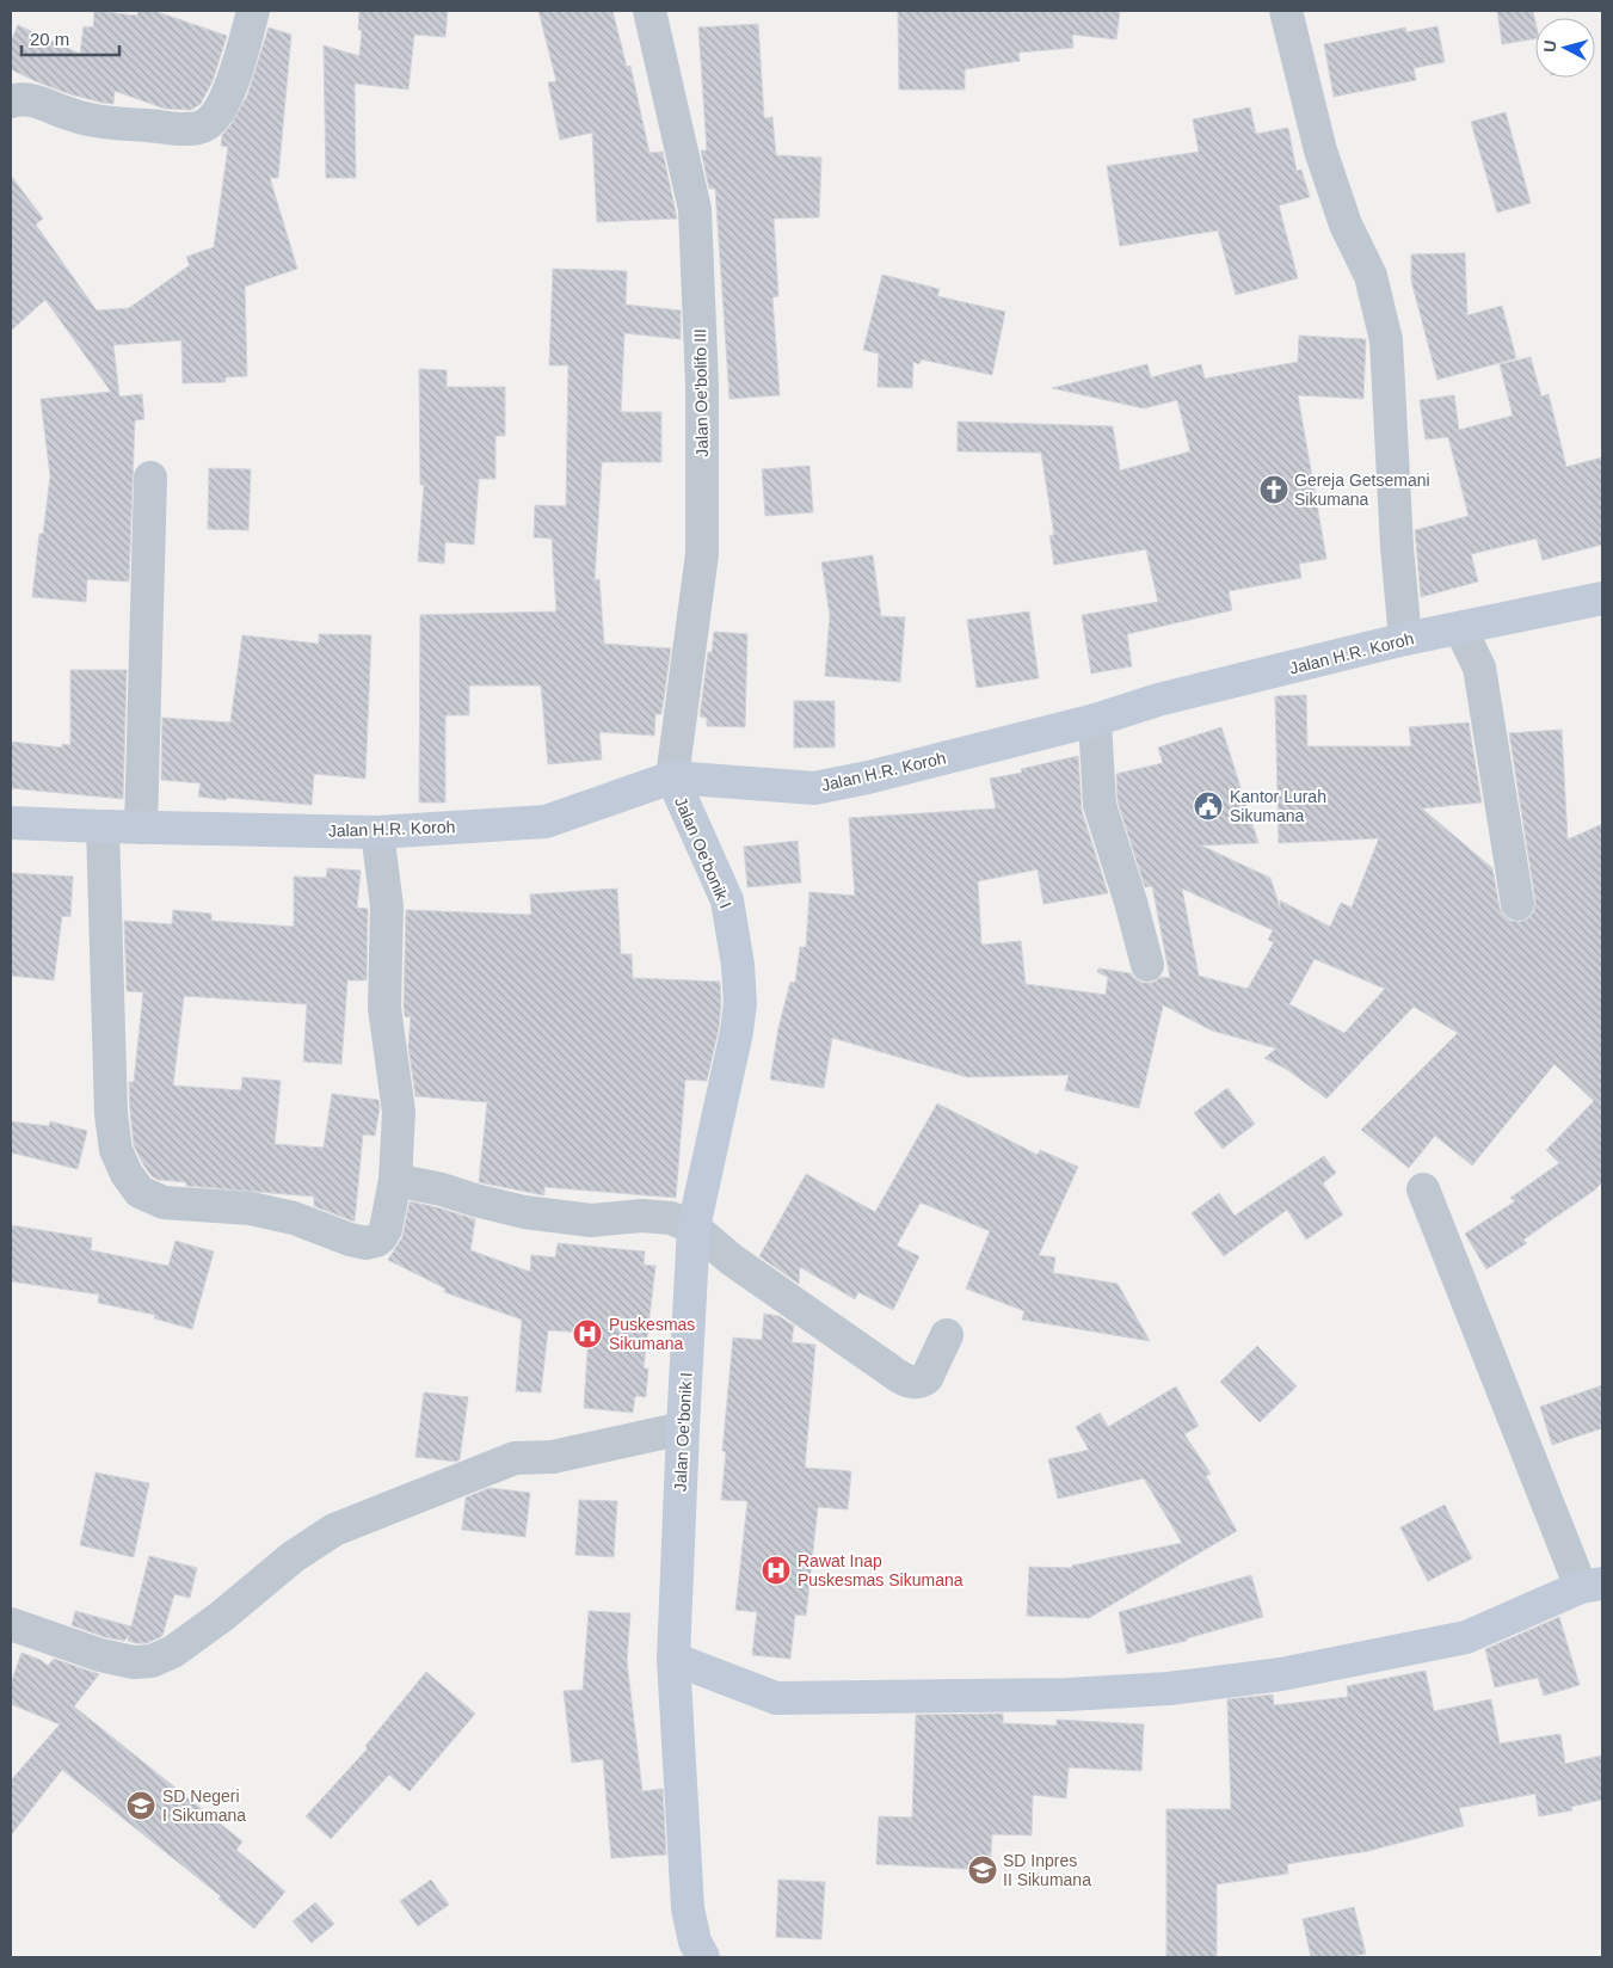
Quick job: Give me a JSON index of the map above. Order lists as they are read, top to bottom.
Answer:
{
  "streets": {
    "street": ["Jalan Oe'bolifo III", "Jalan H.R. Koroh", "Jalan Oe'bonik I"]
  },
  "crossings": [
    ["Jalan Oe'bolifo III", "Jalan H.R. Koroh"],
    ["Jalan Oe'bolifo III", "Jalan Oe'bonik I"],
    ["Jalan H.R. Koroh", "Jalan Oe'bonik I"]
  ],
  "places": {
    "church": ["Gereja Getsemani Sikumana"],
    "public building": ["Kantor Lurah Sikumana"],
    "hospital": ["Puskesmas Sikumana", "Rawat Inap Puskesmas Sikumana"],
    "school or university": ["SD Negeri I Sikumana", "SD Inpres II Sikumana"]
  },
  "scale_bar": "20 m",
  "north": "left"
}
